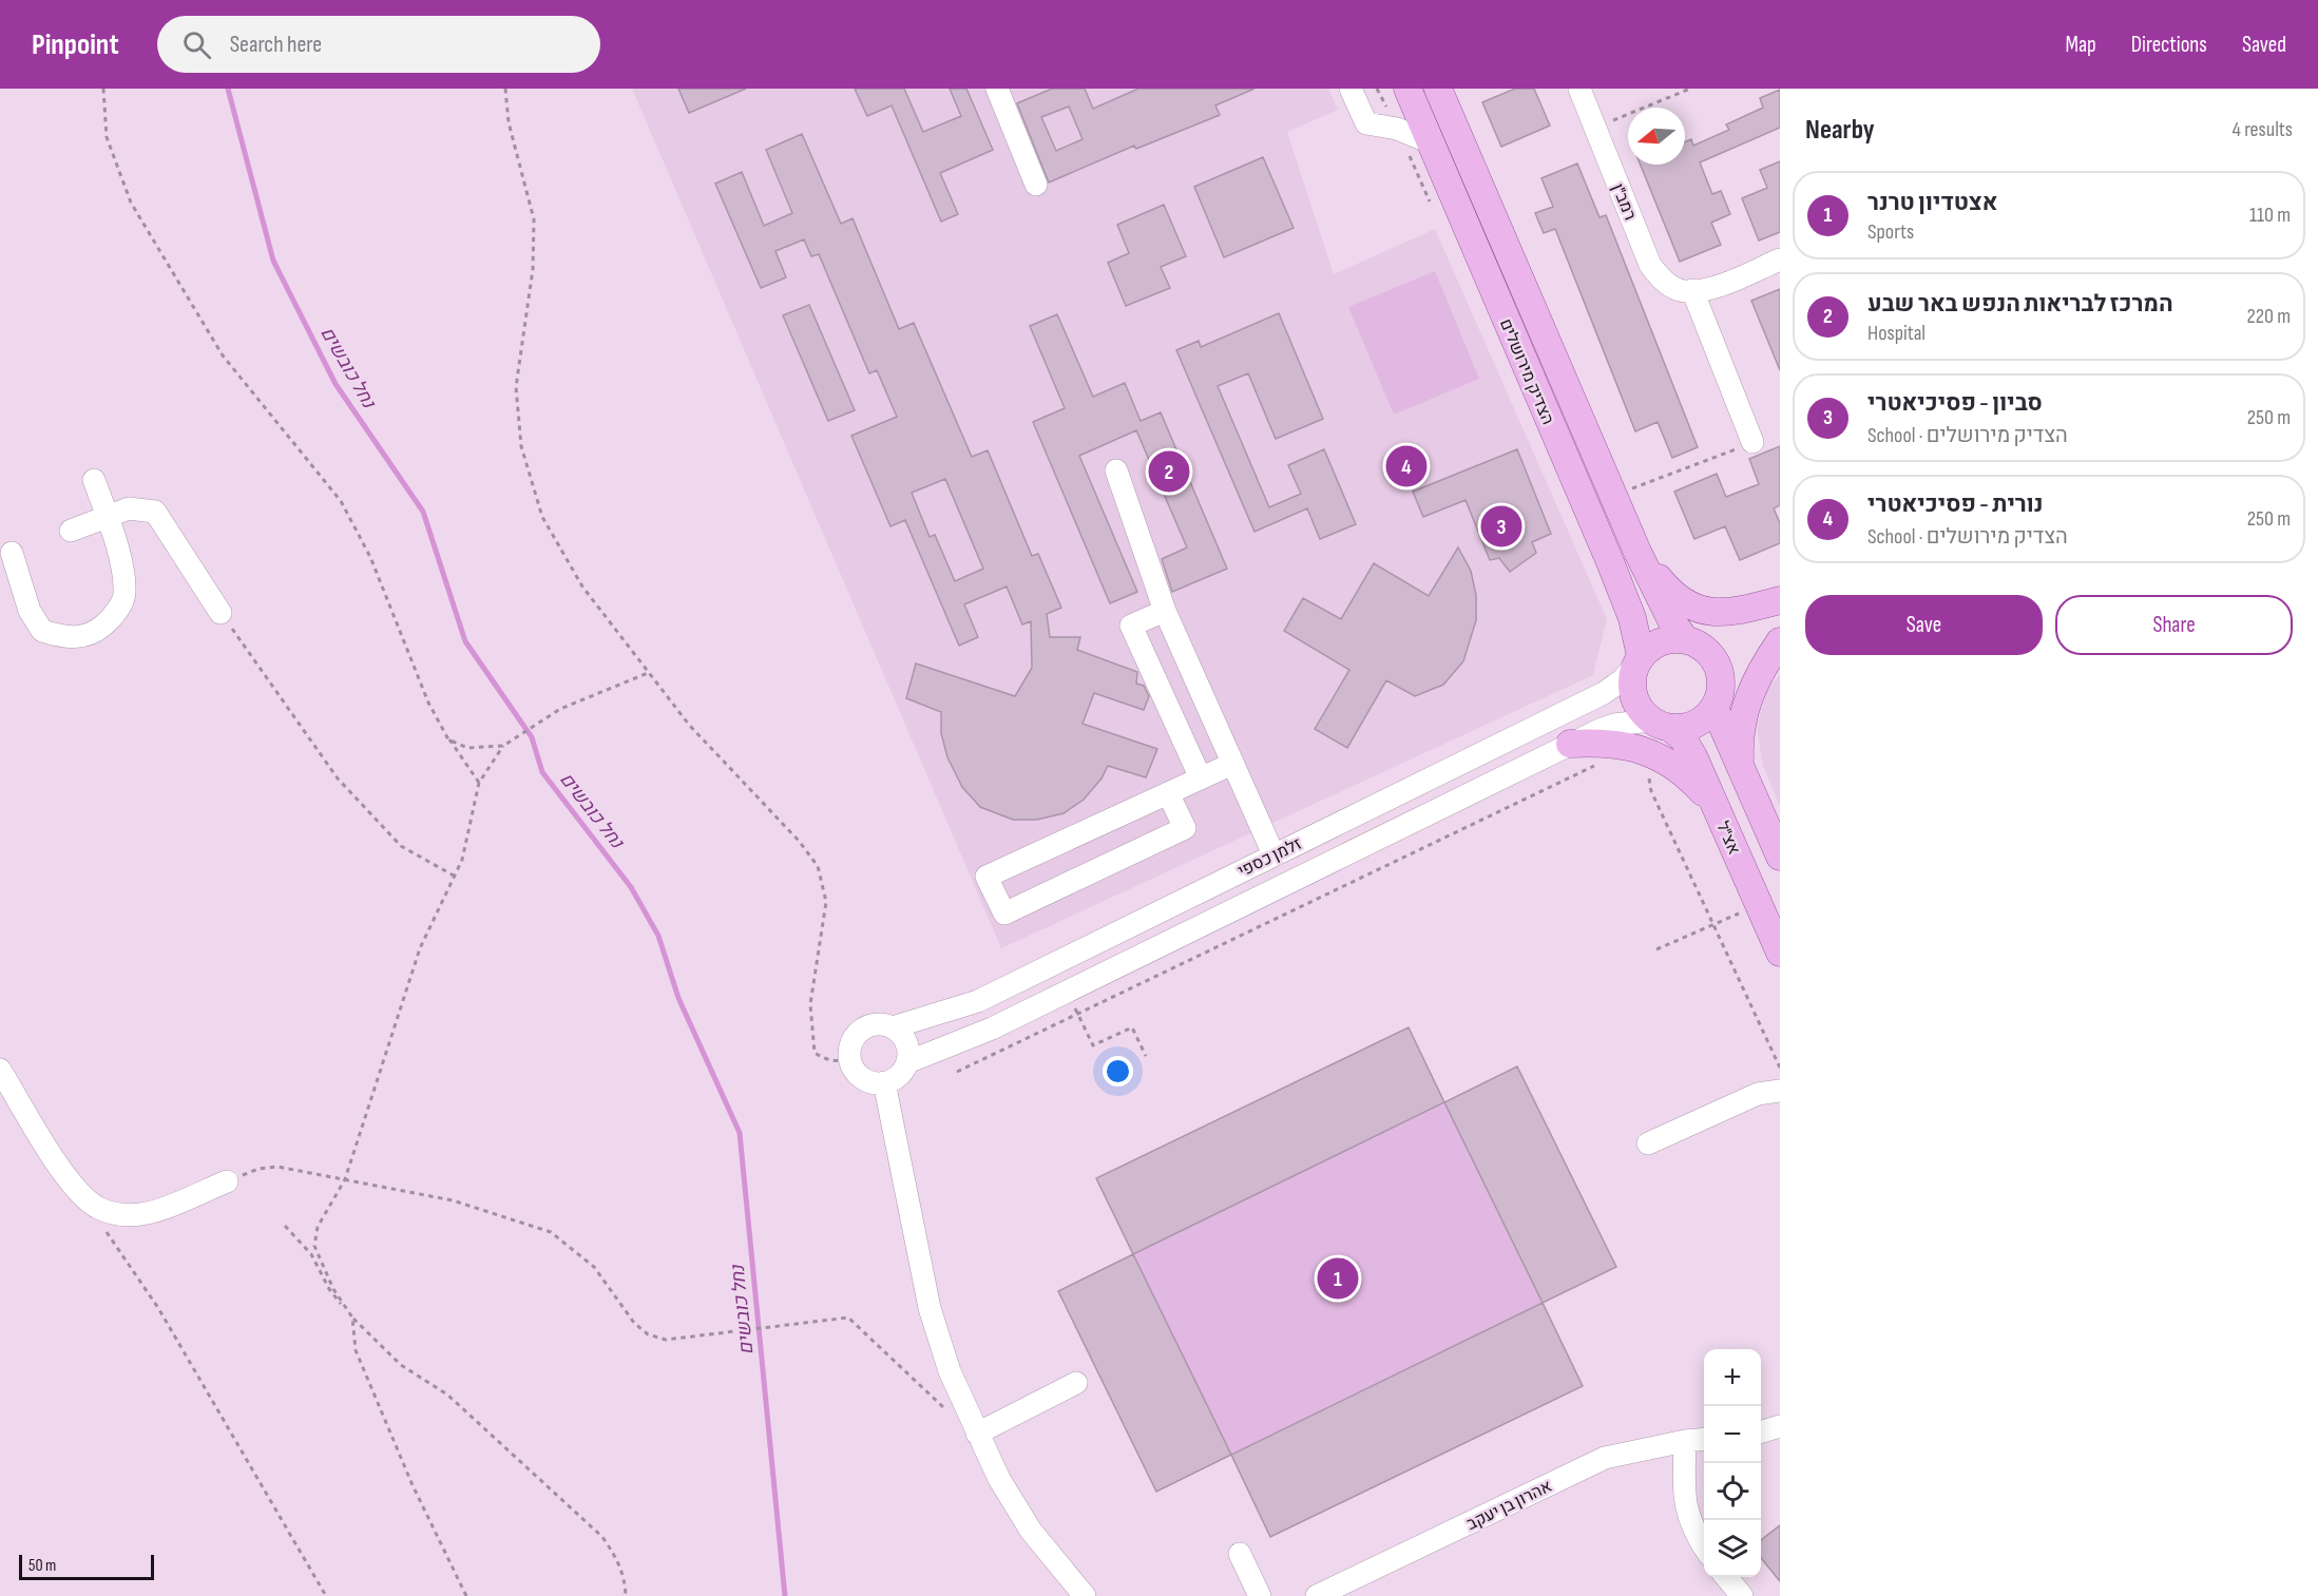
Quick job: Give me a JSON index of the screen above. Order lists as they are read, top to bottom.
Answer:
{
  "streets": {
    "main road": ["הצדיק מירושלים", "אצ\"ל"],
    "street": ["רמב\"ן", "זלמן כספי", "אהרון בן יעקב"]
  },
  "crossings": [
    ["הצדיק מירושלים", "אצ\"ל"],
    ["הצדיק מירושלים", "זלמן כספי"],
    ["אצ\"ל", "זלמן כספי"]
  ],
  "water": ["נחל כובשים"],
  "scale_bar": "50 m",
  "north": "left",
  "page": {
    "header": "Pinpoint",
    "search": "Search here",
    "nav": ["Map", "Directions", "Saved"],
    "heading": ["Nearby", "4 results"],
    "list": [
      {
        "mark": "1",
        "name": "אצטדיון טרנר",
        "note": "Sports",
        "value": "110 m"
      },
      {
        "mark": "2",
        "name": "המרכז לבריאות הנפש באר שבע",
        "note": "Hospital",
        "value": "220 m"
      },
      {
        "mark": "3",
        "name": "סביון - פסיכיאטרי",
        "note": "School · הצדיק מירושלים",
        "value": "250 m"
      },
      {
        "mark": "4",
        "name": "נורית - פסיכיאטרי",
        "note": "School · הצדיק מירושלים",
        "value": "250 m"
      }
    ],
    "pins": [
      "4",
      "2",
      "3",
      "1"
    ],
    "buttons": ["Save", "Share"],
    "map_buttons": ["+", "−"],
    "scale": "50 m"
  }
}
